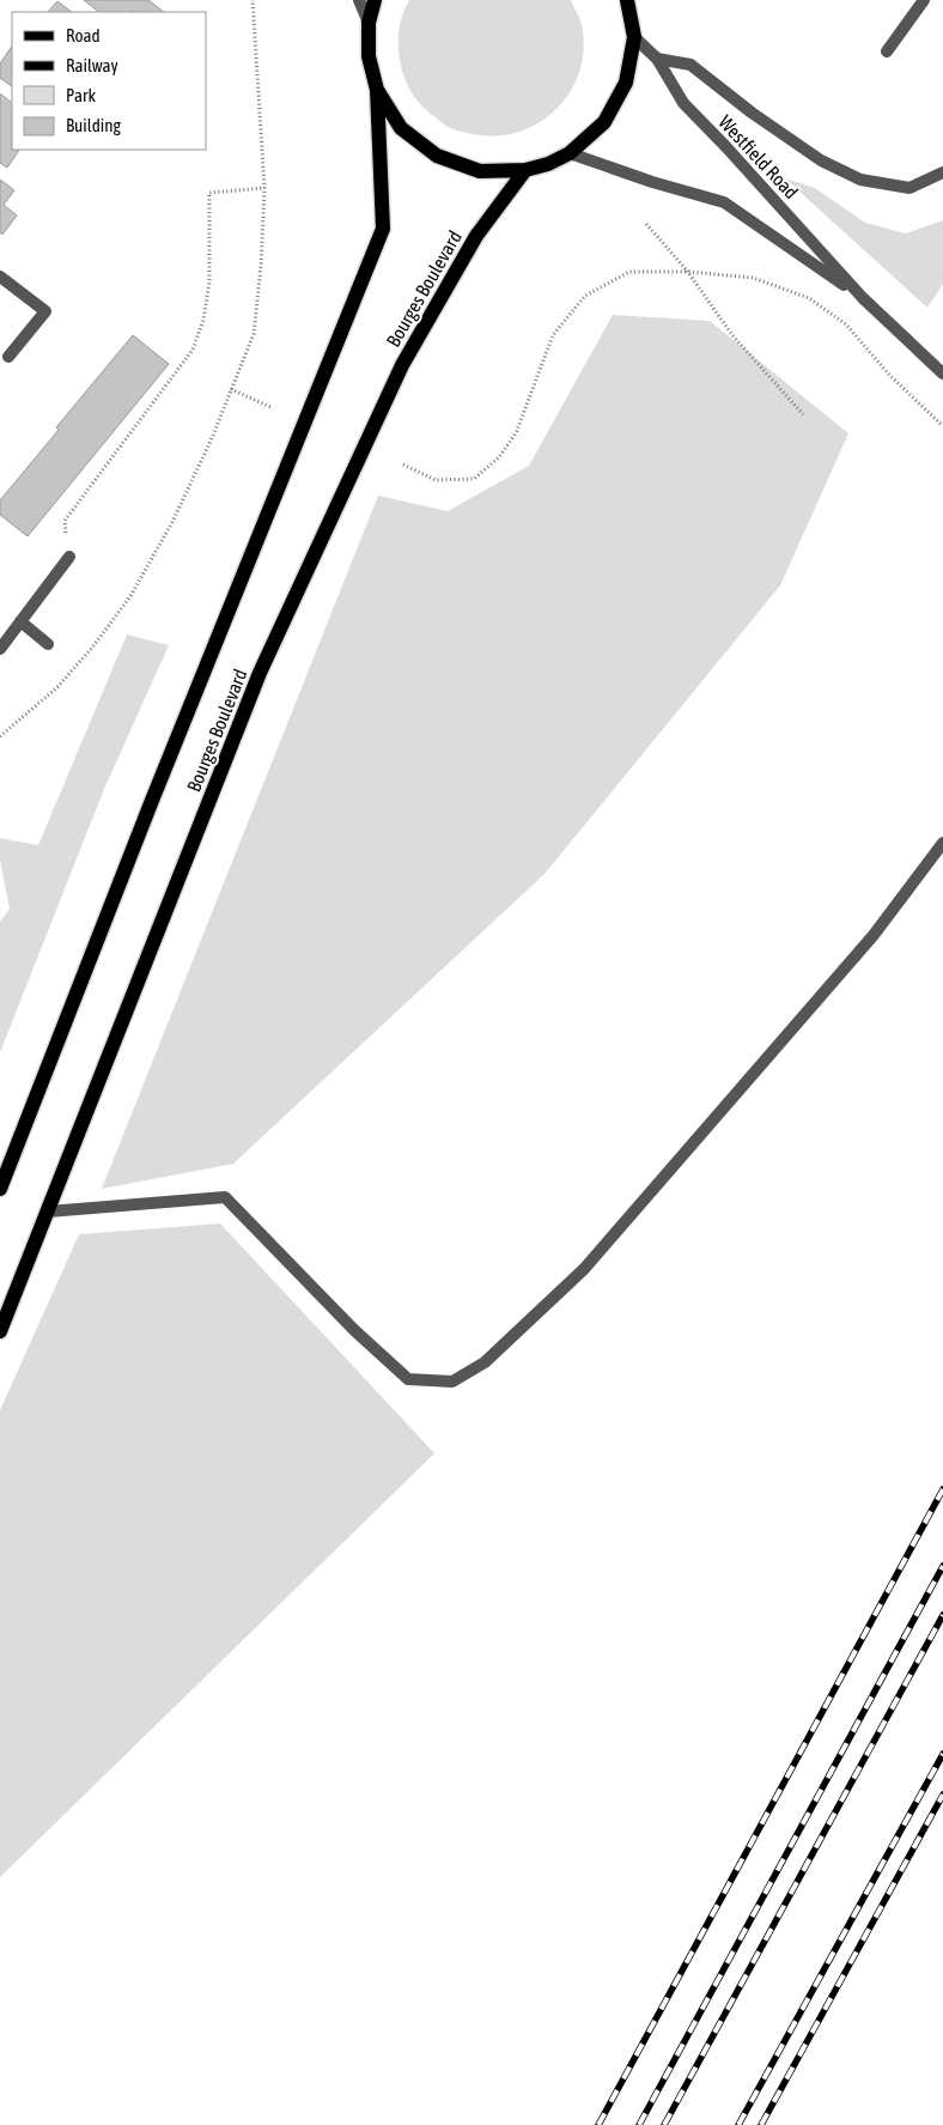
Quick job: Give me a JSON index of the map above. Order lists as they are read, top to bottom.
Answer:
{
  "streets": {
    "main road": ["Bourges Boulevard"],
    "street": ["Westfield Road"]
  },
  "legend": [
    "Road",
    "Railway",
    "Park",
    "Building"
  ]
}
